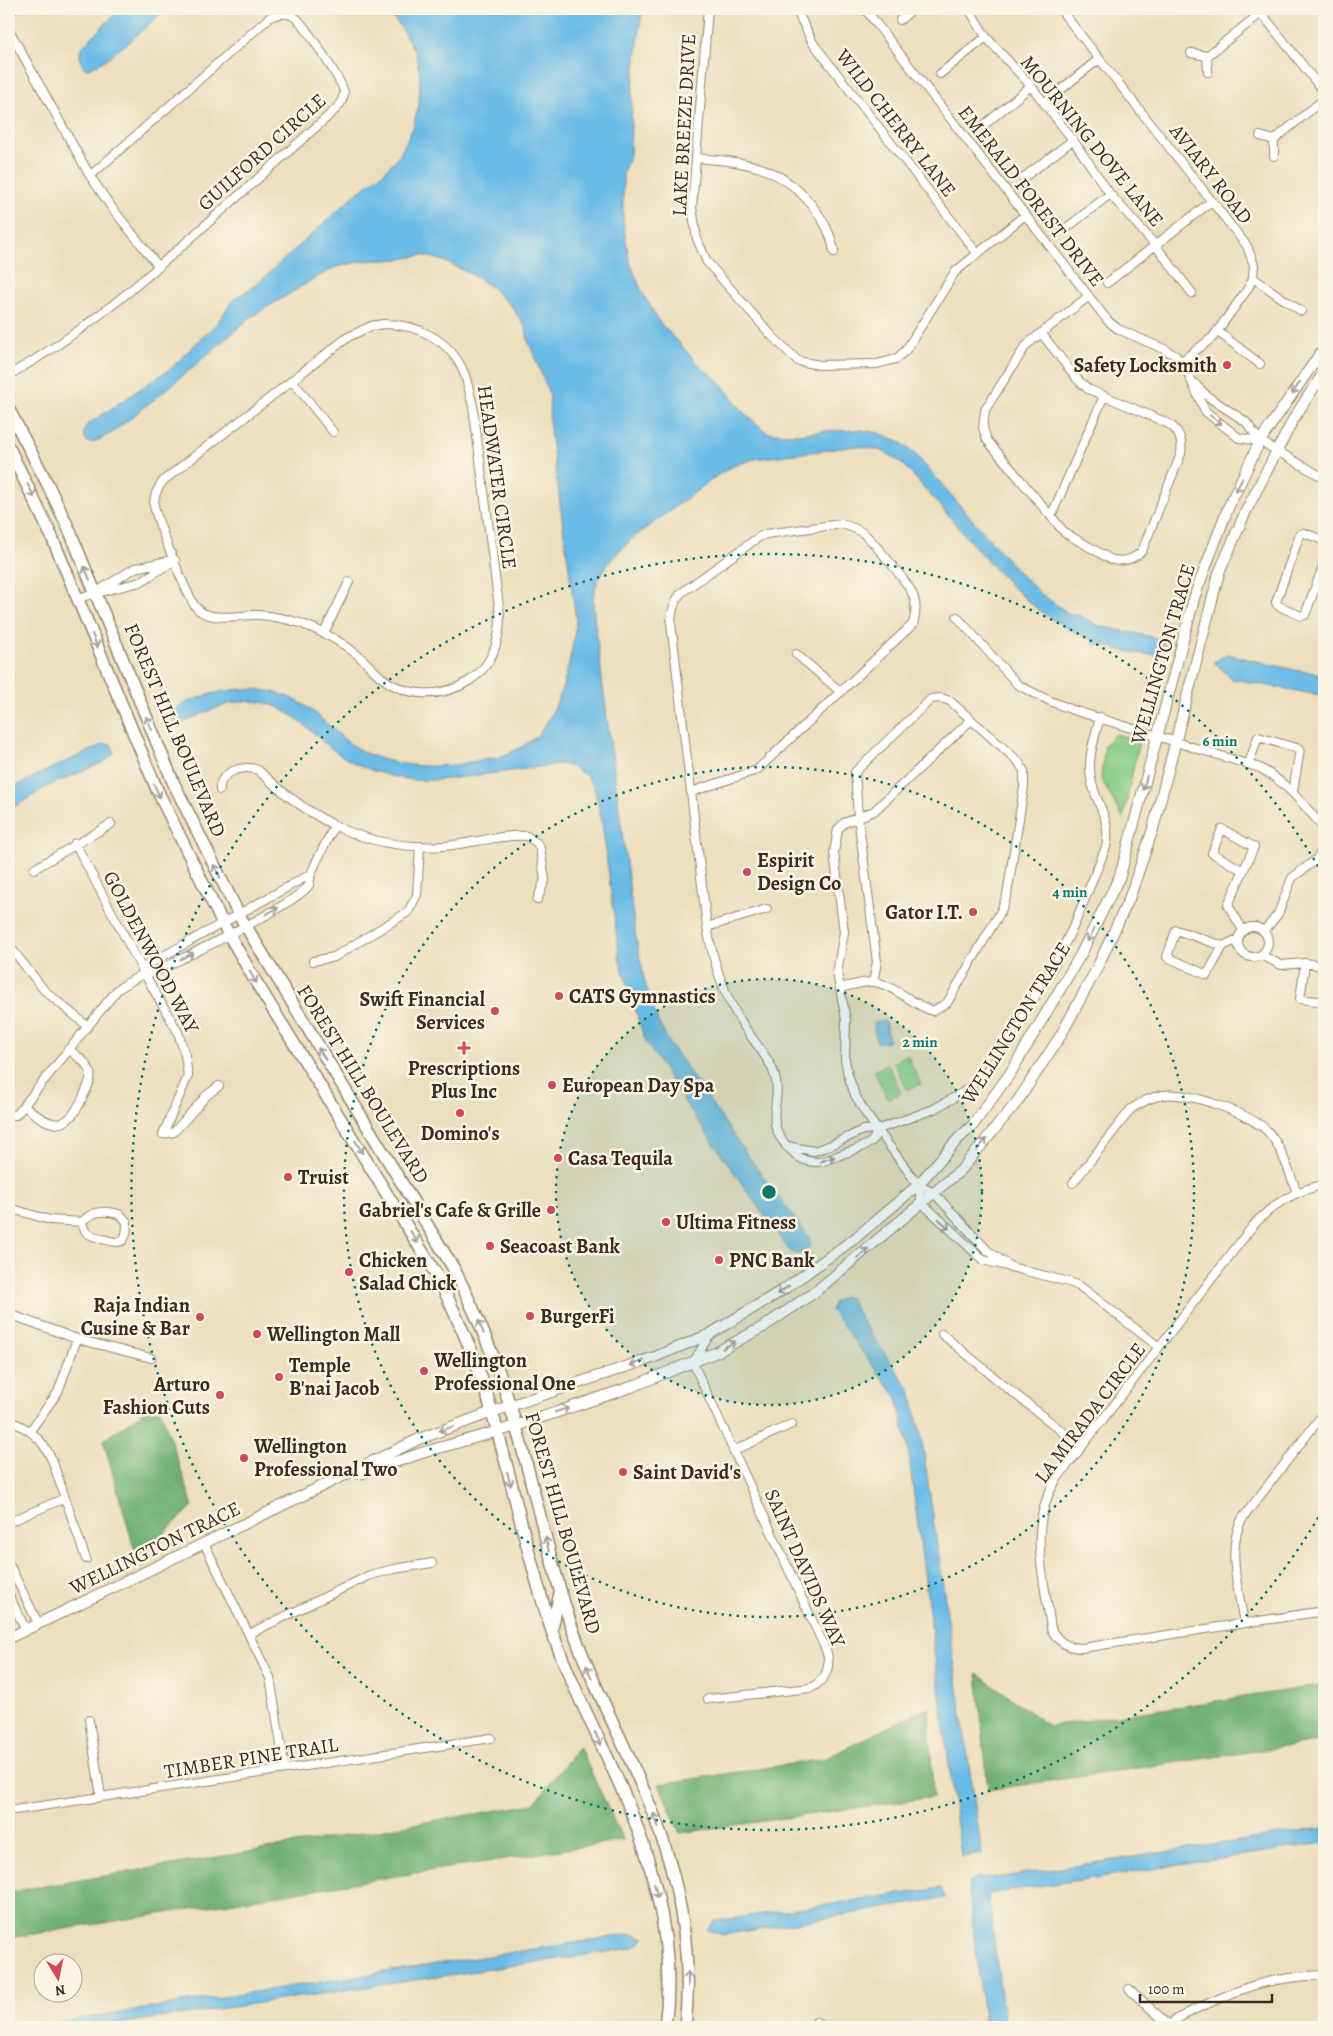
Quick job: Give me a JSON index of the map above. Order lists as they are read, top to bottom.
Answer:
{
  "streets": {
    "main road": ["FOREST HILL BOULEVARD"],
    "street": [
      "WILD CHERRY LANE",
      "LAKE BREEZE DRIVE",
      "MOURNING DOVE LANE",
      "GUILFORD CIRCLE",
      "AVIARY ROAD",
      "EMERALD FOREST DRIVE",
      "HEADWATER CIRCLE",
      "WELLINGTON TRACE",
      "GOLDENWOOD WAY",
      "LA MIRADA CIRCLE",
      "SAINT DAVIDS WAY",
      "TIMBER PINE TRAIL"
    ]
  },
  "crossings": [
    ["WILD CHERRY LANE", "LAKE BREEZE DRIVE"],
    ["LAKE BREEZE DRIVE", "EMERALD FOREST DRIVE"],
    ["EMERALD FOREST DRIVE", "WELLINGTON TRACE"],
    ["WELLINGTON TRACE", "FOREST HILL BOULEVARD"],
    ["WELLINGTON TRACE", "SAINT DAVIDS WAY"]
  ],
  "places": {
    "other": [
      "Safety Locksmith",
      "Espirit Design Co",
      "Gator I.T.",
      "CATS Gymnastics",
      "Swift Financial Services",
      "European Day Spa",
      "Domino's",
      "Casa Tequila",
      "Truist",
      "Gabriel's Cafe & Grille",
      "Ultima Fitness",
      "Seacoast Bank",
      "PNC Bank",
      "Chicken Salad Chick",
      "BurgerFi",
      "Raja Indian Cusine & Bar",
      "Wellington Mall",
      "Wellington Professional One",
      "Temple B'nai Jacob",
      "Arturo Fashion Cuts",
      "Wellington Professional Two",
      "Saint David's"
    ],
    "health": ["Prescriptions Plus Inc"]
  },
  "scale_bar": "100 m",
  "north": "bottom",
  "rings": ["6 min", "4 min", "2 min"]
}
